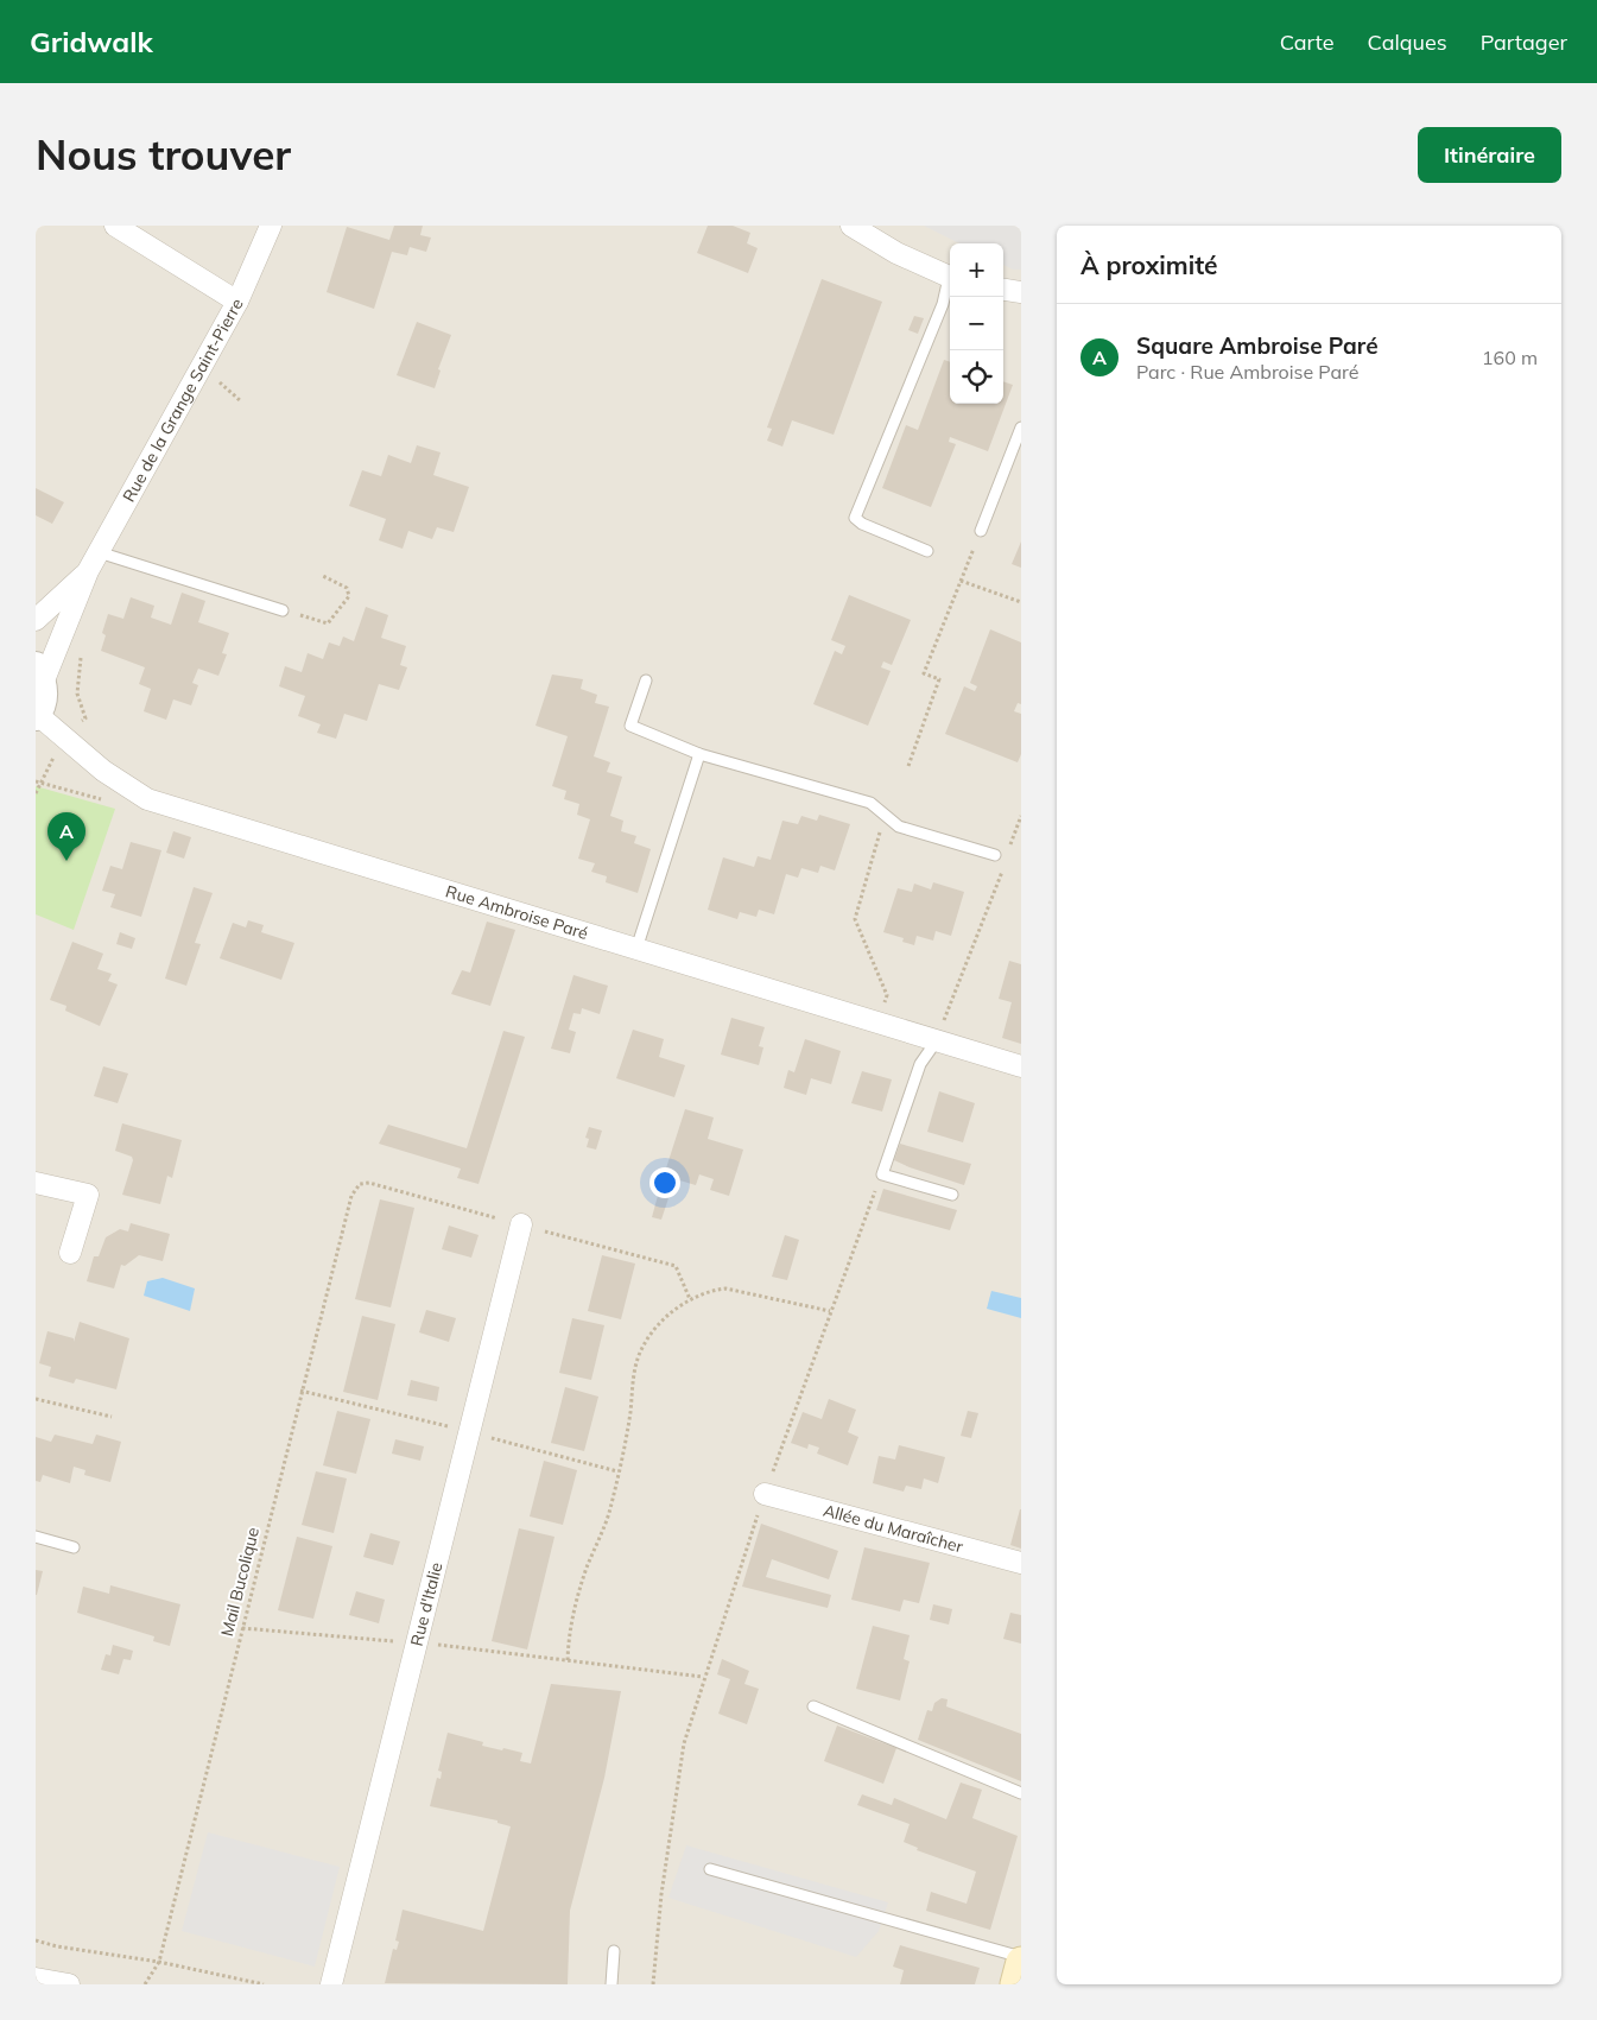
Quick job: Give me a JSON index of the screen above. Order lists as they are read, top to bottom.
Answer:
{
  "streets": {
    "street": [
      "Rue de la Grange Saint-Pierre",
      "Rue Ambroise Paré",
      "Allée du Maraîcher",
      "Rue d'Italie"
    ],
    "path": ["Mail Bucolique"]
  },
  "crossings": [
    ["Mail Bucolique", "Rue d'Italie"]
  ],
  "page": {
    "header": "Gridwalk",
    "nav": ["Carte", "Calques", "Partager"],
    "buttons": "Itinéraire",
    "title": "Nous trouver",
    "heading": "À proximité",
    "map_buttons": ["+", "−"],
    "list": [
      {
        "mark": "A",
        "name": "Square Ambroise Paré",
        "note": "Parc · Rue Ambroise Paré",
        "value": "160 m"
      }
    ],
    "pins": "A"
  }
}
